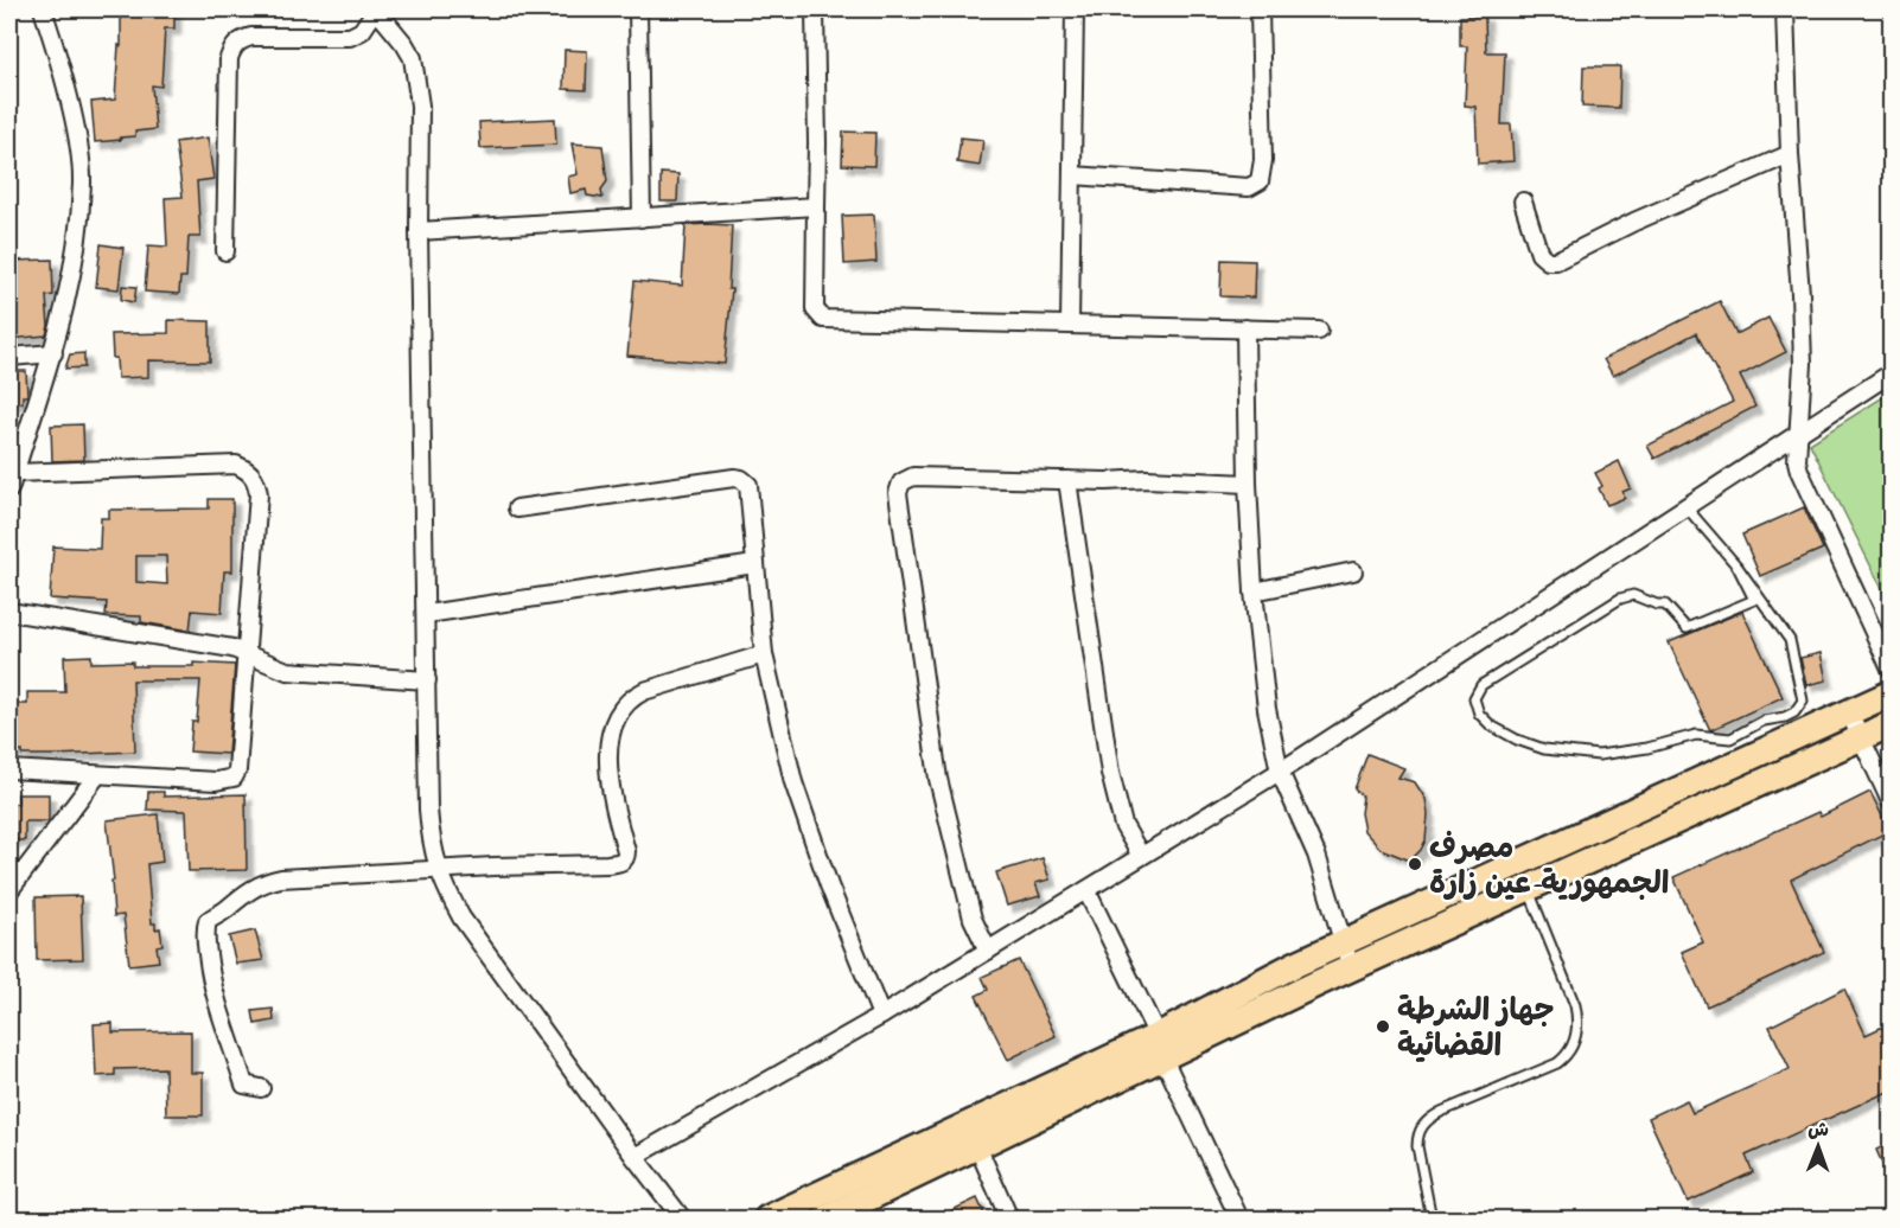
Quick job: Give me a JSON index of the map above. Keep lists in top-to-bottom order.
{
  "places": ["مصرف الجمهورية-عين زارة", "جهاز الشرطة القضائية"],
  "north": "top"
}
